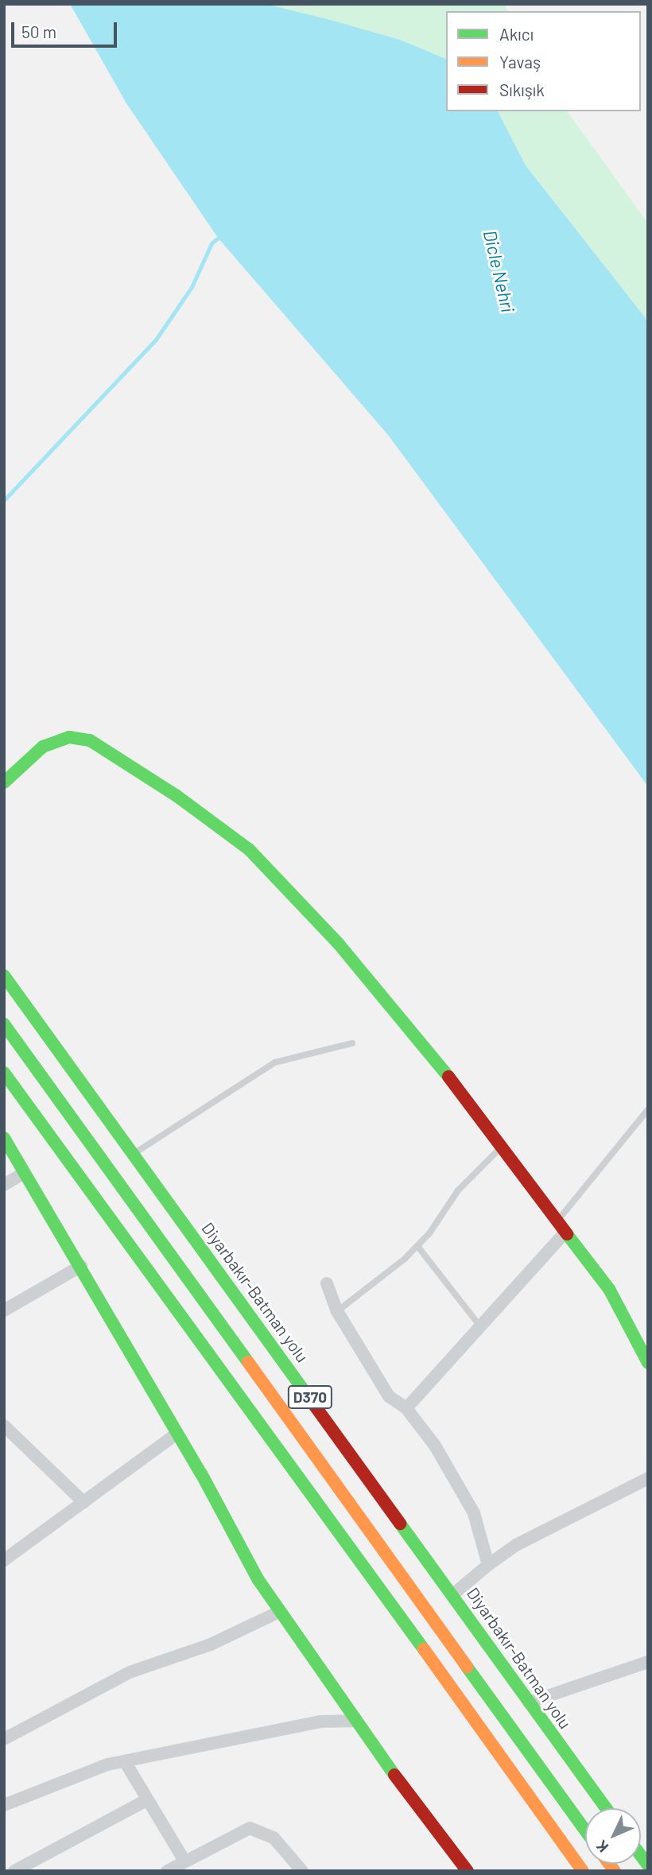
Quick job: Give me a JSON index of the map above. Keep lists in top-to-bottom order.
{
  "streets": {
    "main road": ["Diyarbakır-Batman yolu", "D370"]
  },
  "water": ["Dicle Nehri"],
  "legend": ["Akıcı", "Yavaş", "Sıkışık"],
  "scale_bar": "50 m",
  "north": "bottom left"
}
